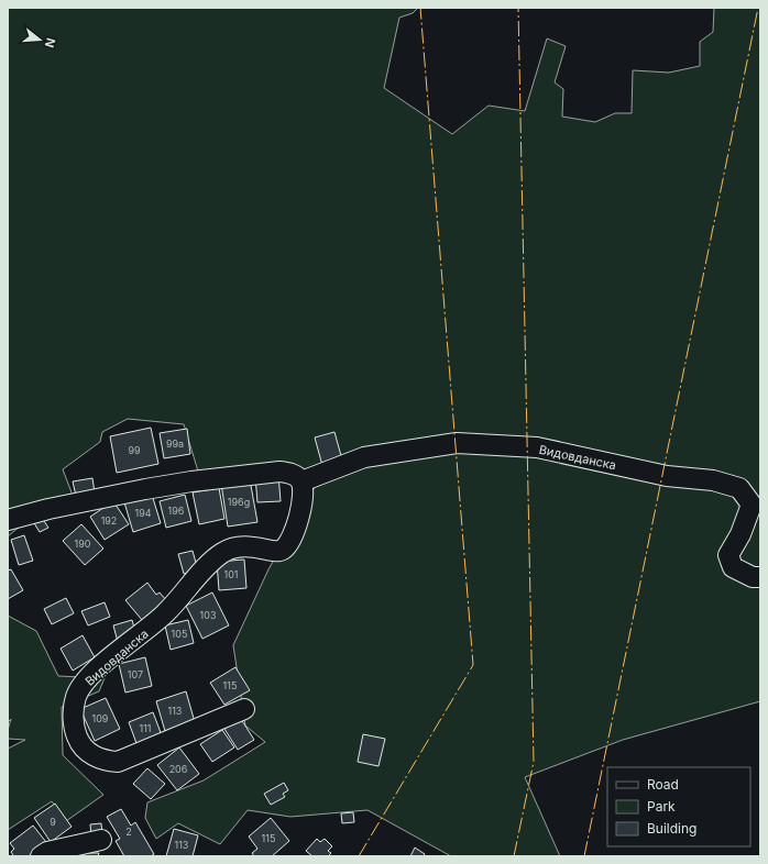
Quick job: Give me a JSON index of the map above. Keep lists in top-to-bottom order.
{
  "streets": {
    "street": ["Видовданска"]
  },
  "house_numbers": [
    "99a",
    "99",
    "196g",
    "196",
    "194",
    "192",
    "190",
    "101",
    "103",
    "105",
    "107",
    "115",
    "113",
    "109",
    "111",
    "206",
    "9",
    "2",
    "115",
    "113"
  ],
  "legend": ["Road", "Park", "Building"],
  "north": "right"
}
